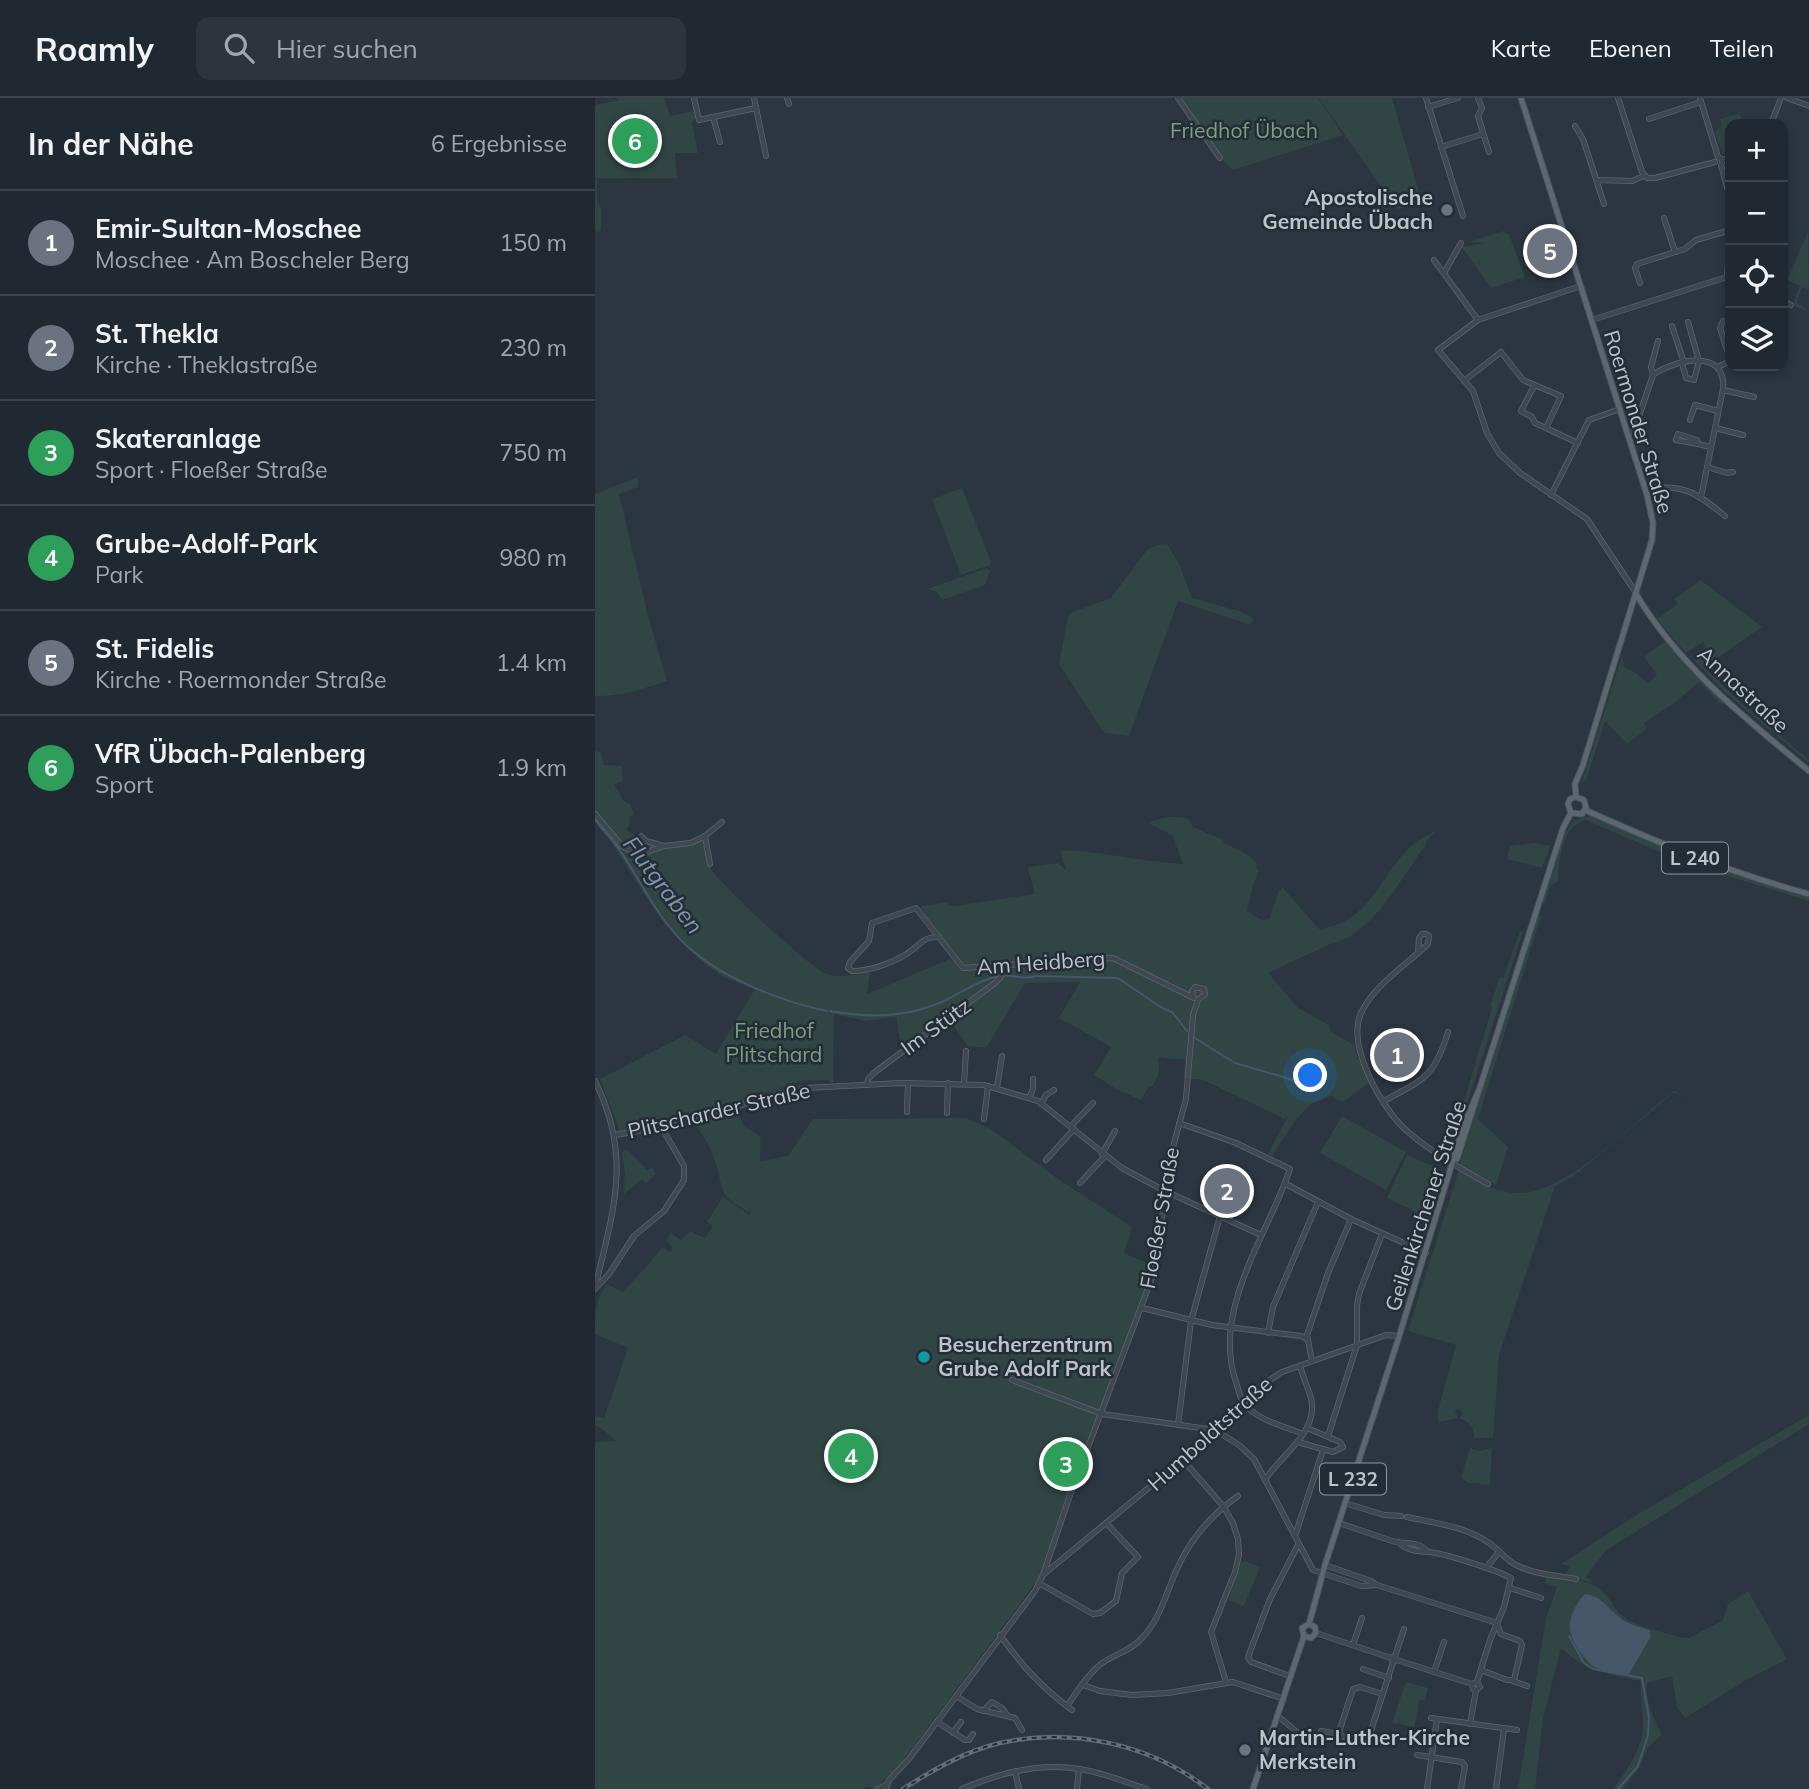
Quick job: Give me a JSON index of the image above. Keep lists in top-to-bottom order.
{
  "streets": {
    "main road": [
      "Roermonder Straße",
      "Annastraße",
      "L 240",
      "Geilenkirchener Straße",
      "L 232"
    ],
    "street": [
      "Am Heidberg",
      "Im Stütz",
      "Plitscharder Straße",
      "Floeßer Straße",
      "Humboldtstraße"
    ]
  },
  "crossings": [
    ["Roermonder Straße", "Annastraße"],
    ["Roermonder Straße", "L 240"],
    ["Roermonder Straße", "Geilenkirchener Straße"],
    ["L 240", "Geilenkirchener Straße"],
    ["Am Heidberg", "Im Stütz"],
    ["Am Heidberg", "Floeßer Straße"],
    ["Im Stütz", "Plitscharder Straße"],
    ["Plitscharder Straße", "Floeßer Straße"],
    ["Geilenkirchener Straße", "Humboldtstraße"],
    ["Geilenkirchener Straße", "L 232"],
    ["Floeßer Straße", "Humboldtstraße"]
  ],
  "water": ["Flutgraben"],
  "parks": ["Friedhof Übach", "Friedhof Plitschard"],
  "places": ["Apostolische Gemeinde Übach", "Besucherzentrum Grube Adolf Park", "Martin-Luther-Kirche Merkstein"],
  "page": {
    "header": "Roamly",
    "search": "Hier suchen",
    "nav": ["Karte", "Ebenen", "Teilen"],
    "heading": ["In der Nähe", "6 Ergebnisse"],
    "pins": [
      "6",
      "5",
      "1",
      "2",
      "4",
      "3"
    ],
    "map_buttons": ["+", "−"],
    "list": [
      {
        "mark": "1",
        "name": "Emir-Sultan-Moschee",
        "note": "Moschee · Am Boscheler Berg",
        "value": "150 m"
      },
      {
        "mark": "2",
        "name": "St. Thekla",
        "note": "Kirche · Theklastraße",
        "value": "230 m"
      },
      {
        "mark": "3",
        "name": "Skateranlage",
        "note": "Sport · Floeßer Straße",
        "value": "750 m"
      },
      {
        "mark": "4",
        "name": "Grube-Adolf-Park",
        "note": "Park",
        "value": "980 m"
      },
      {
        "mark": "5",
        "name": "St. Fidelis",
        "note": "Kirche · Roermonder Straße",
        "value": "1.4 km"
      },
      {
        "mark": "6",
        "name": "VfR Übach-Palenberg",
        "note": "Sport",
        "value": "1.9 km"
      }
    ]
  }
}
